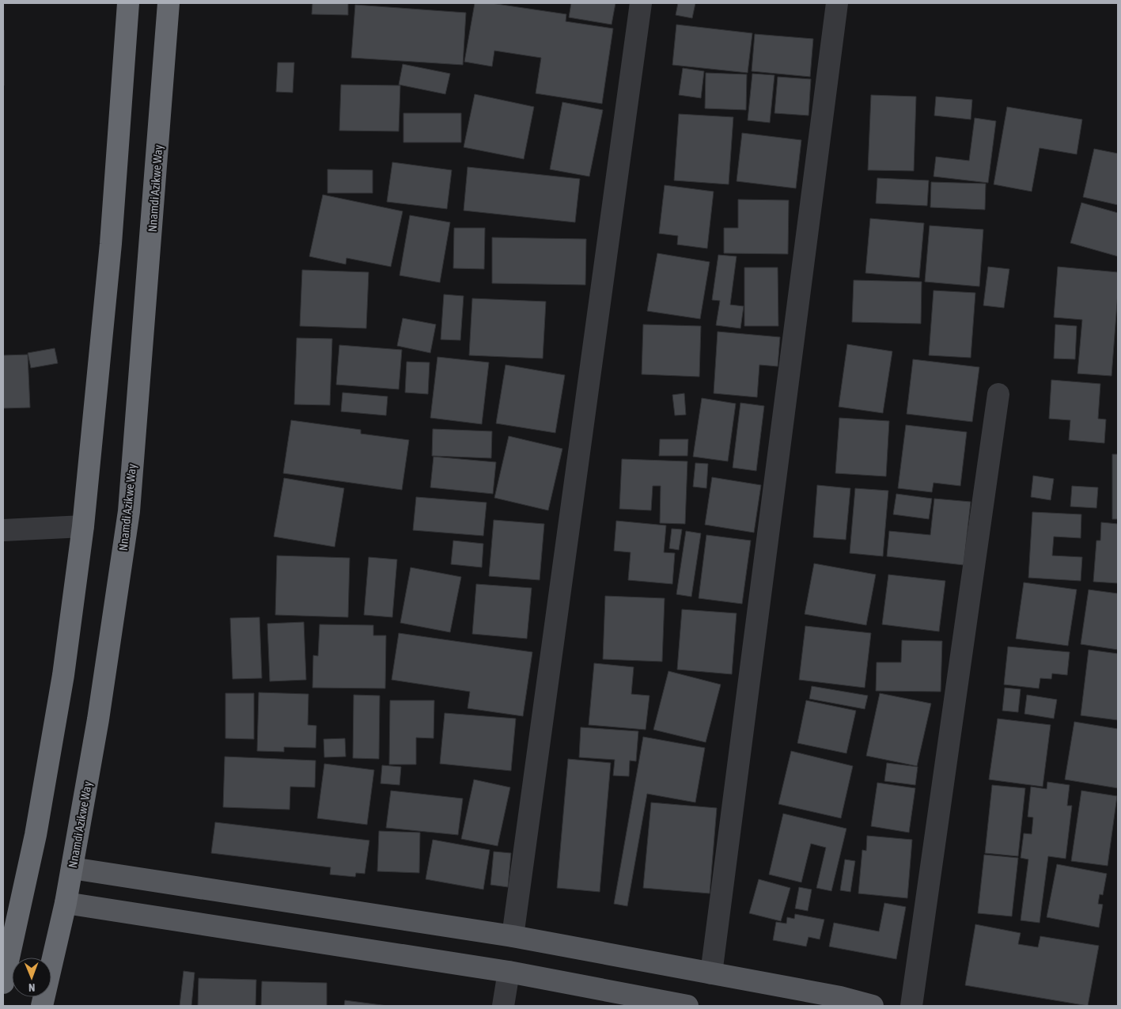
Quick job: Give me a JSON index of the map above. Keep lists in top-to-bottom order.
{
  "streets": {
    "highway": ["Nnamdi Azikwe Way"]
  },
  "north": "bottom"
}
